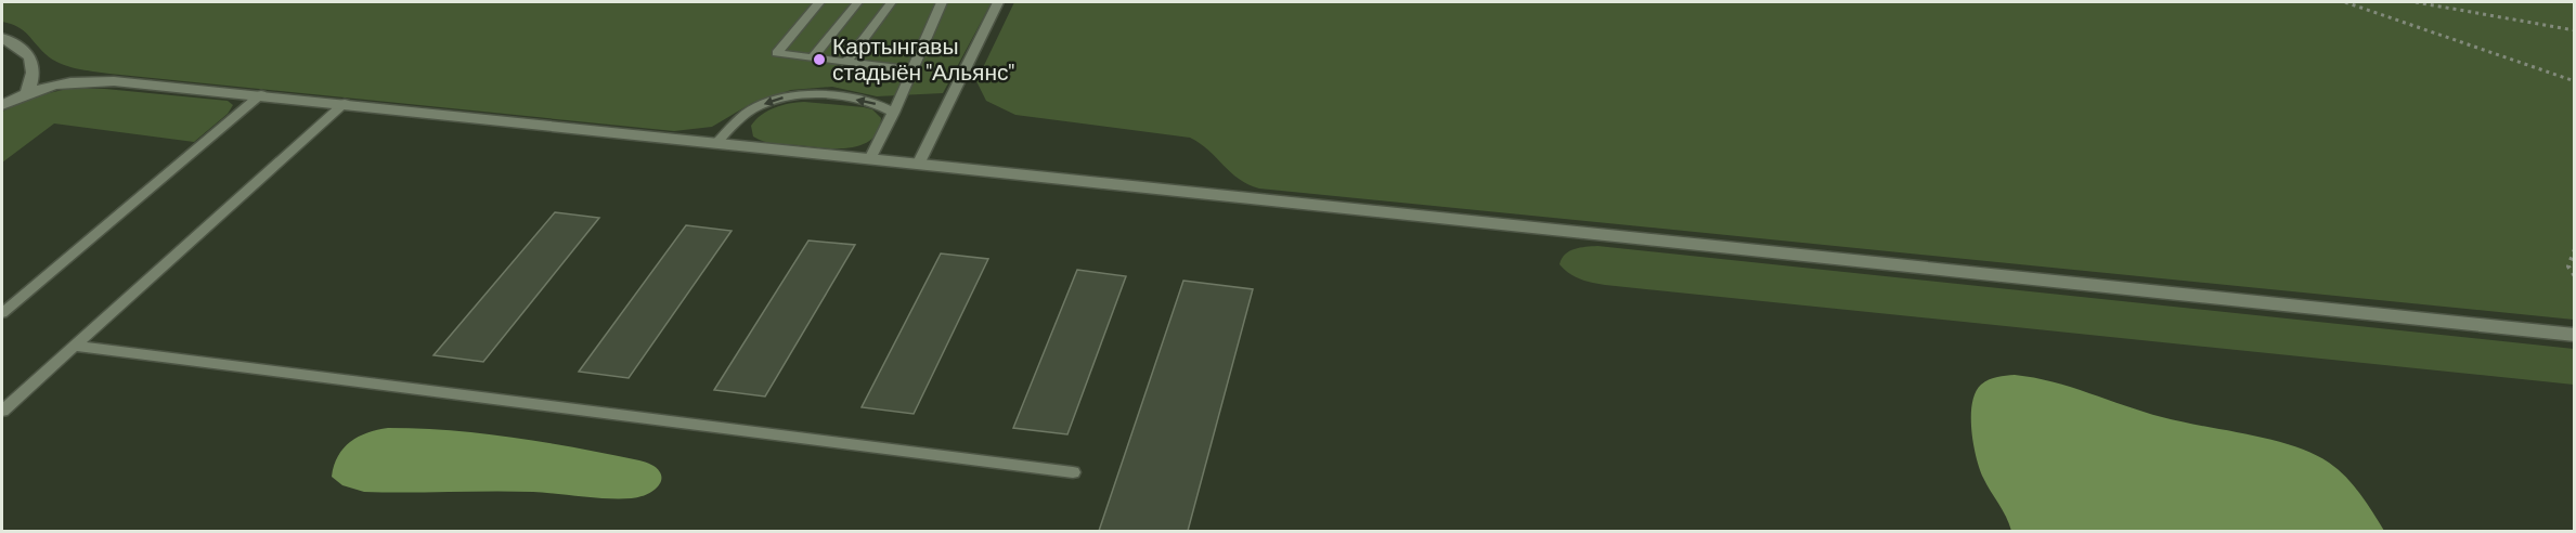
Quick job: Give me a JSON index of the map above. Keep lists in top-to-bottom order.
{
  "places": ["Картынгавы стадыён \"Альянс\""]
}
